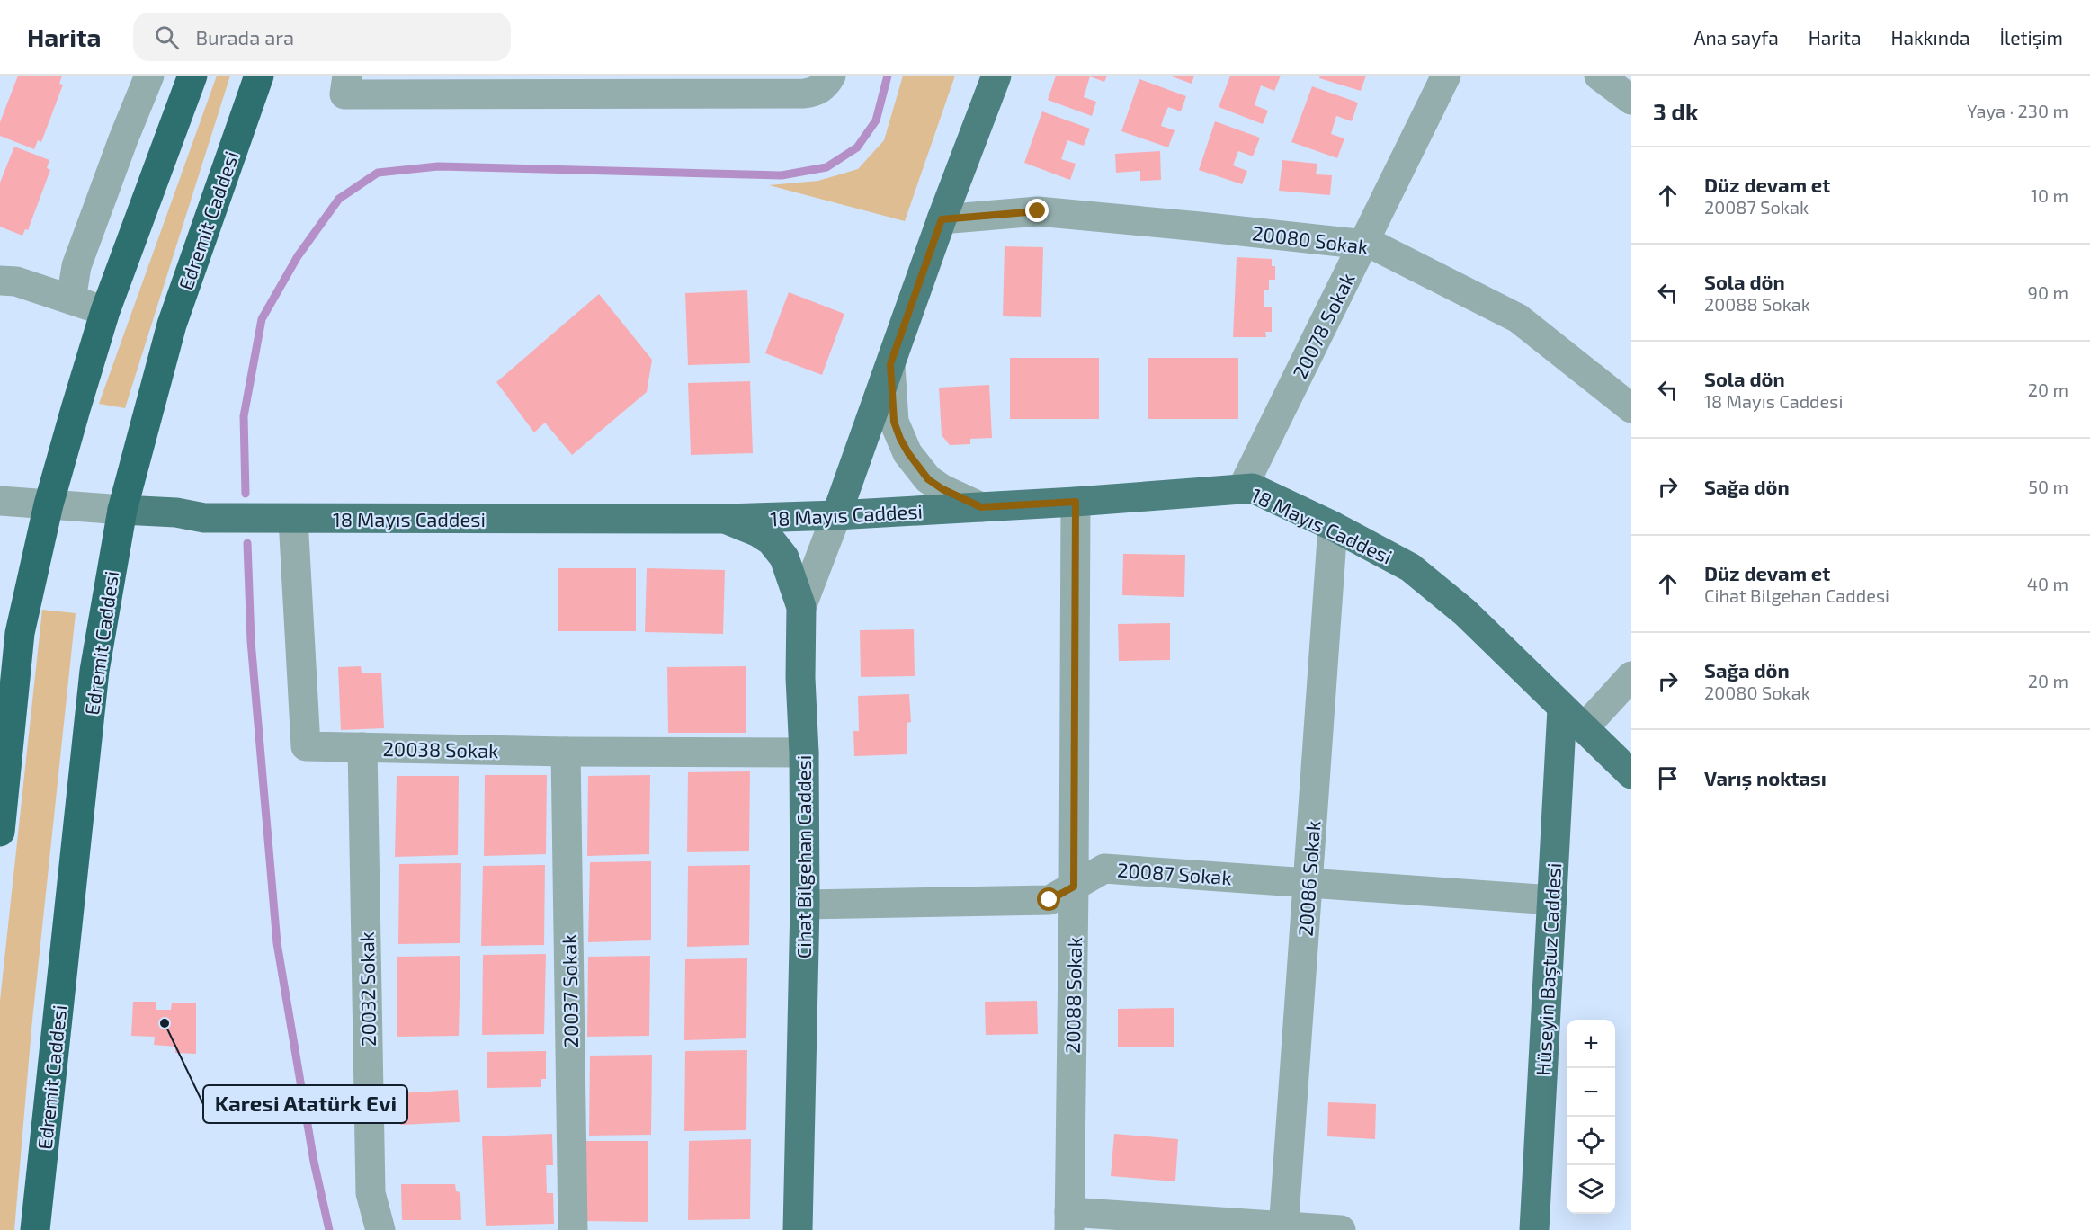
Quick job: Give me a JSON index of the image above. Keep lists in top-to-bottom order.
{
  "streets": {
    "highway": ["Edremit Caddesi"],
    "main road": ["18 Mayıs Caddesi", "Cihat Bilgehan Caddesi", "Hüseyin Baştuz Caddesi"],
    "street": [
      "20080 Sokak",
      "20078 Sokak",
      "20038 Sokak",
      "20087 Sokak",
      "20086 Sokak",
      "20032 Sokak",
      "20037 Sokak",
      "20088 Sokak"
    ]
  },
  "crossings": [
    ["Edremit Caddesi", "18 Mayıs Caddesi"],
    ["20080 Sokak", "20078 Sokak"],
    ["20078 Sokak", "18 Mayıs Caddesi"],
    ["18 Mayıs Caddesi", "20038 Sokak"],
    ["18 Mayıs Caddesi", "Cihat Bilgehan Caddesi"],
    ["18 Mayıs Caddesi", "20086 Sokak"],
    ["18 Mayıs Caddesi", "Hüseyin Baştuz Caddesi"],
    ["18 Mayıs Caddesi", "20088 Sokak"],
    ["20038 Sokak", "Cihat Bilgehan Caddesi"],
    ["20038 Sokak", "20032 Sokak"],
    ["20038 Sokak", "20037 Sokak"],
    ["Cihat Bilgehan Caddesi", "20087 Sokak"],
    ["20087 Sokak", "20086 Sokak"],
    ["20087 Sokak", "Hüseyin Baştuz Caddesi"],
    ["20087 Sokak", "20088 Sokak"]
  ],
  "places": ["Karesi Atatürk Evi"],
  "page": {
    "header": "Harita",
    "search": "Burada ara",
    "nav": [
      "Ana sayfa",
      "Harita",
      "Hakkında",
      "İletişim"
    ],
    "heading": ["3 dk", "Yaya · 230 m"],
    "list": [
      ["Düz devam et", "20087 Sokak", "10 m"],
      ["Sola dön", "20088 Sokak", "90 m"],
      ["Sola dön", "18 Mayıs Caddesi", "20 m"],
      ["Sağa dön", "50 m"],
      ["Düz devam et", "Cihat Bilgehan Caddesi", "40 m"],
      ["Sağa dön", "20080 Sokak", "20 m"],
      "Varış noktası"
    ],
    "map_buttons": ["+", "−"]
  }
}
